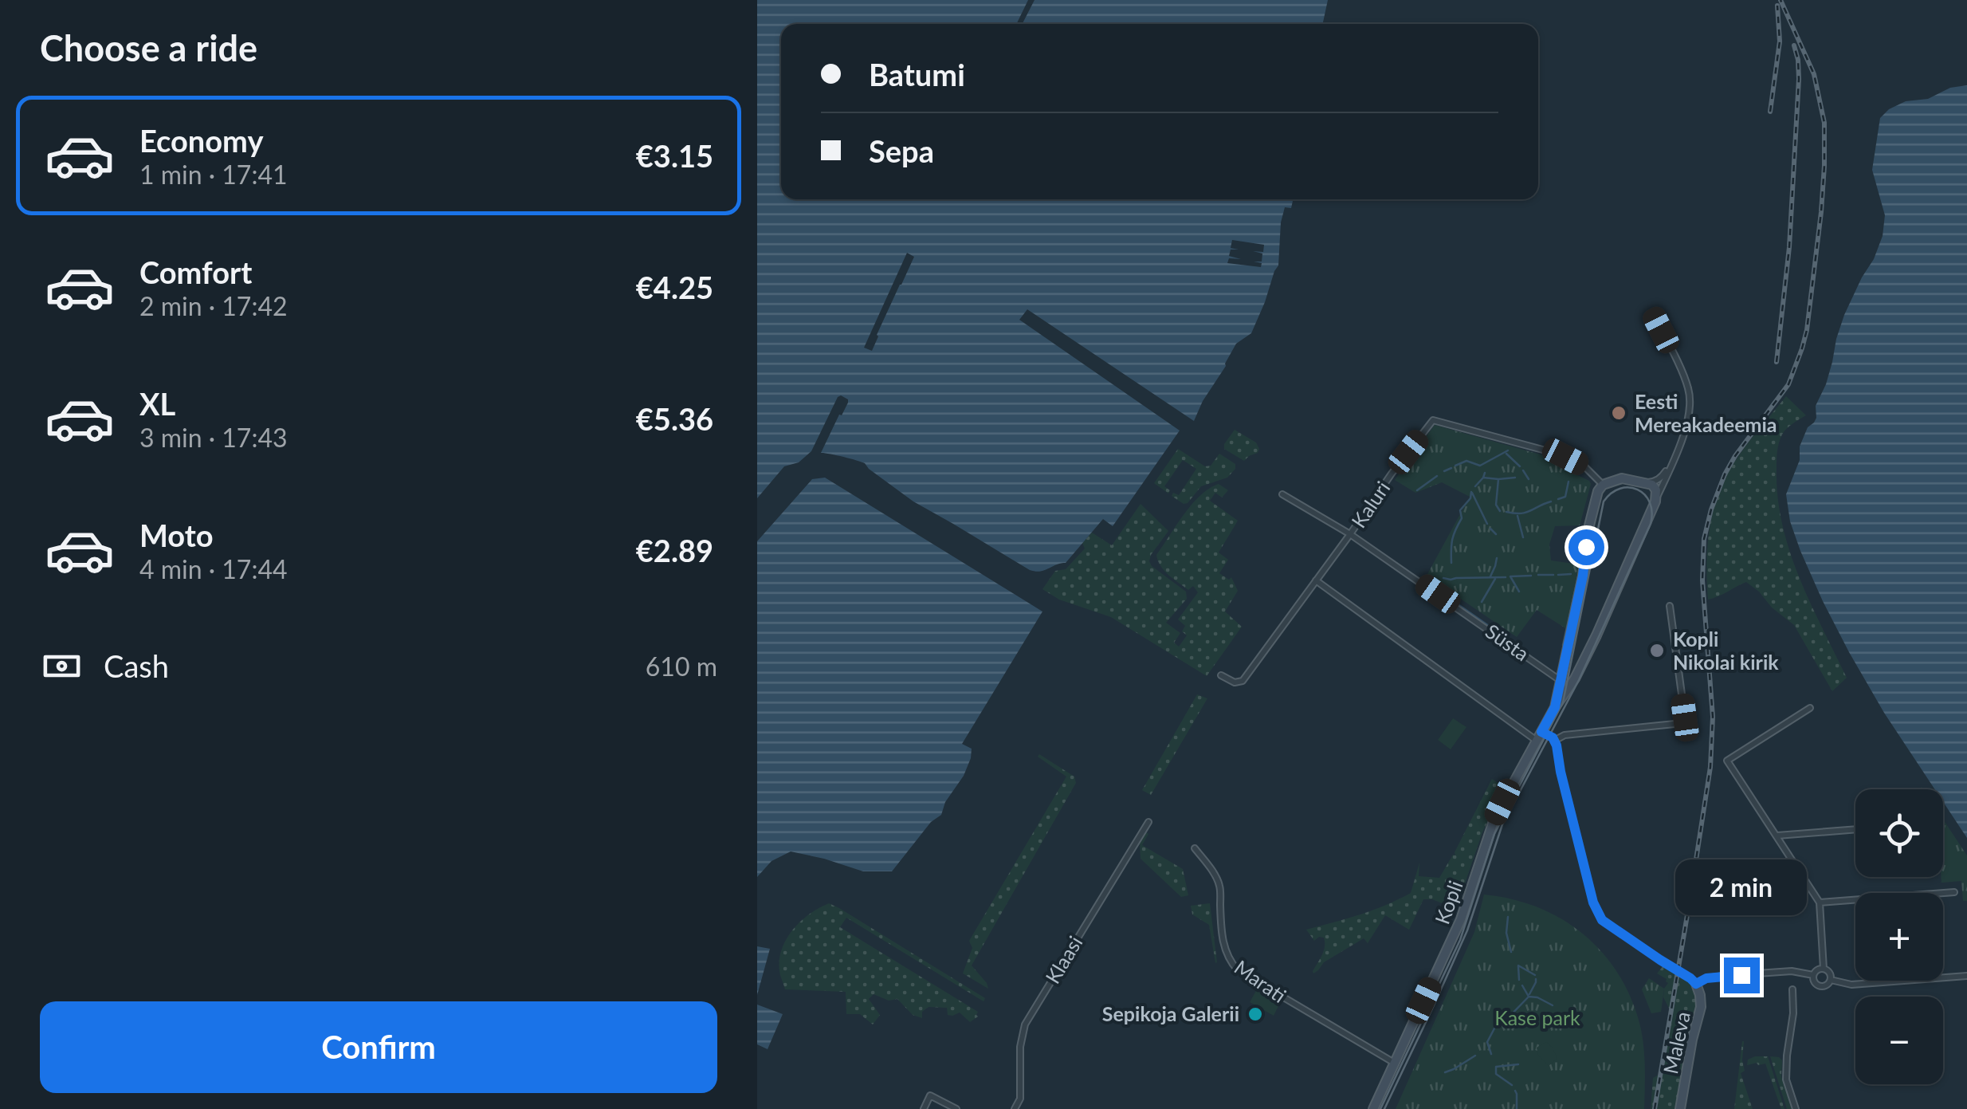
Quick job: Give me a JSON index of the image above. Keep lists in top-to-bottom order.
{
  "streets": {
    "street": [
      "Kaluri",
      "Süsta",
      "Kopli",
      "Klaasi",
      "Marati",
      "Maleva"
    ]
  },
  "crossings": [
    ["Kaluri", "Süsta"],
    ["Kaluri", "Kopli"],
    ["Süsta", "Kopli"],
    ["Kopli", "Marati"]
  ],
  "parks": ["Kase park"],
  "places": ["Eesti Mereakadeemia", "Kopli Nikolai kirik", "Sepikoja Galerii"],
  "page": {
    "heading": "Choose a ride",
    "banner": ["Batumi", "Sepa"],
    "list": [
      {
        "name": "Economy",
        "note": "1 min · 17:41",
        "value": "€3.15"
      },
      {
        "name": "Comfort",
        "note": "2 min · 17:42",
        "value": "€4.25"
      },
      {
        "name": "XL",
        "note": "3 min · 17:43",
        "value": "€5.36"
      },
      {
        "name": "Moto",
        "note": "4 min · 17:44",
        "value": "€2.89"
      }
    ],
    "pay": ["Cash", "610 m"],
    "map_buttons": ["+", "−"],
    "bubble": "2 min",
    "buttons": "Confirm"
  }
}
